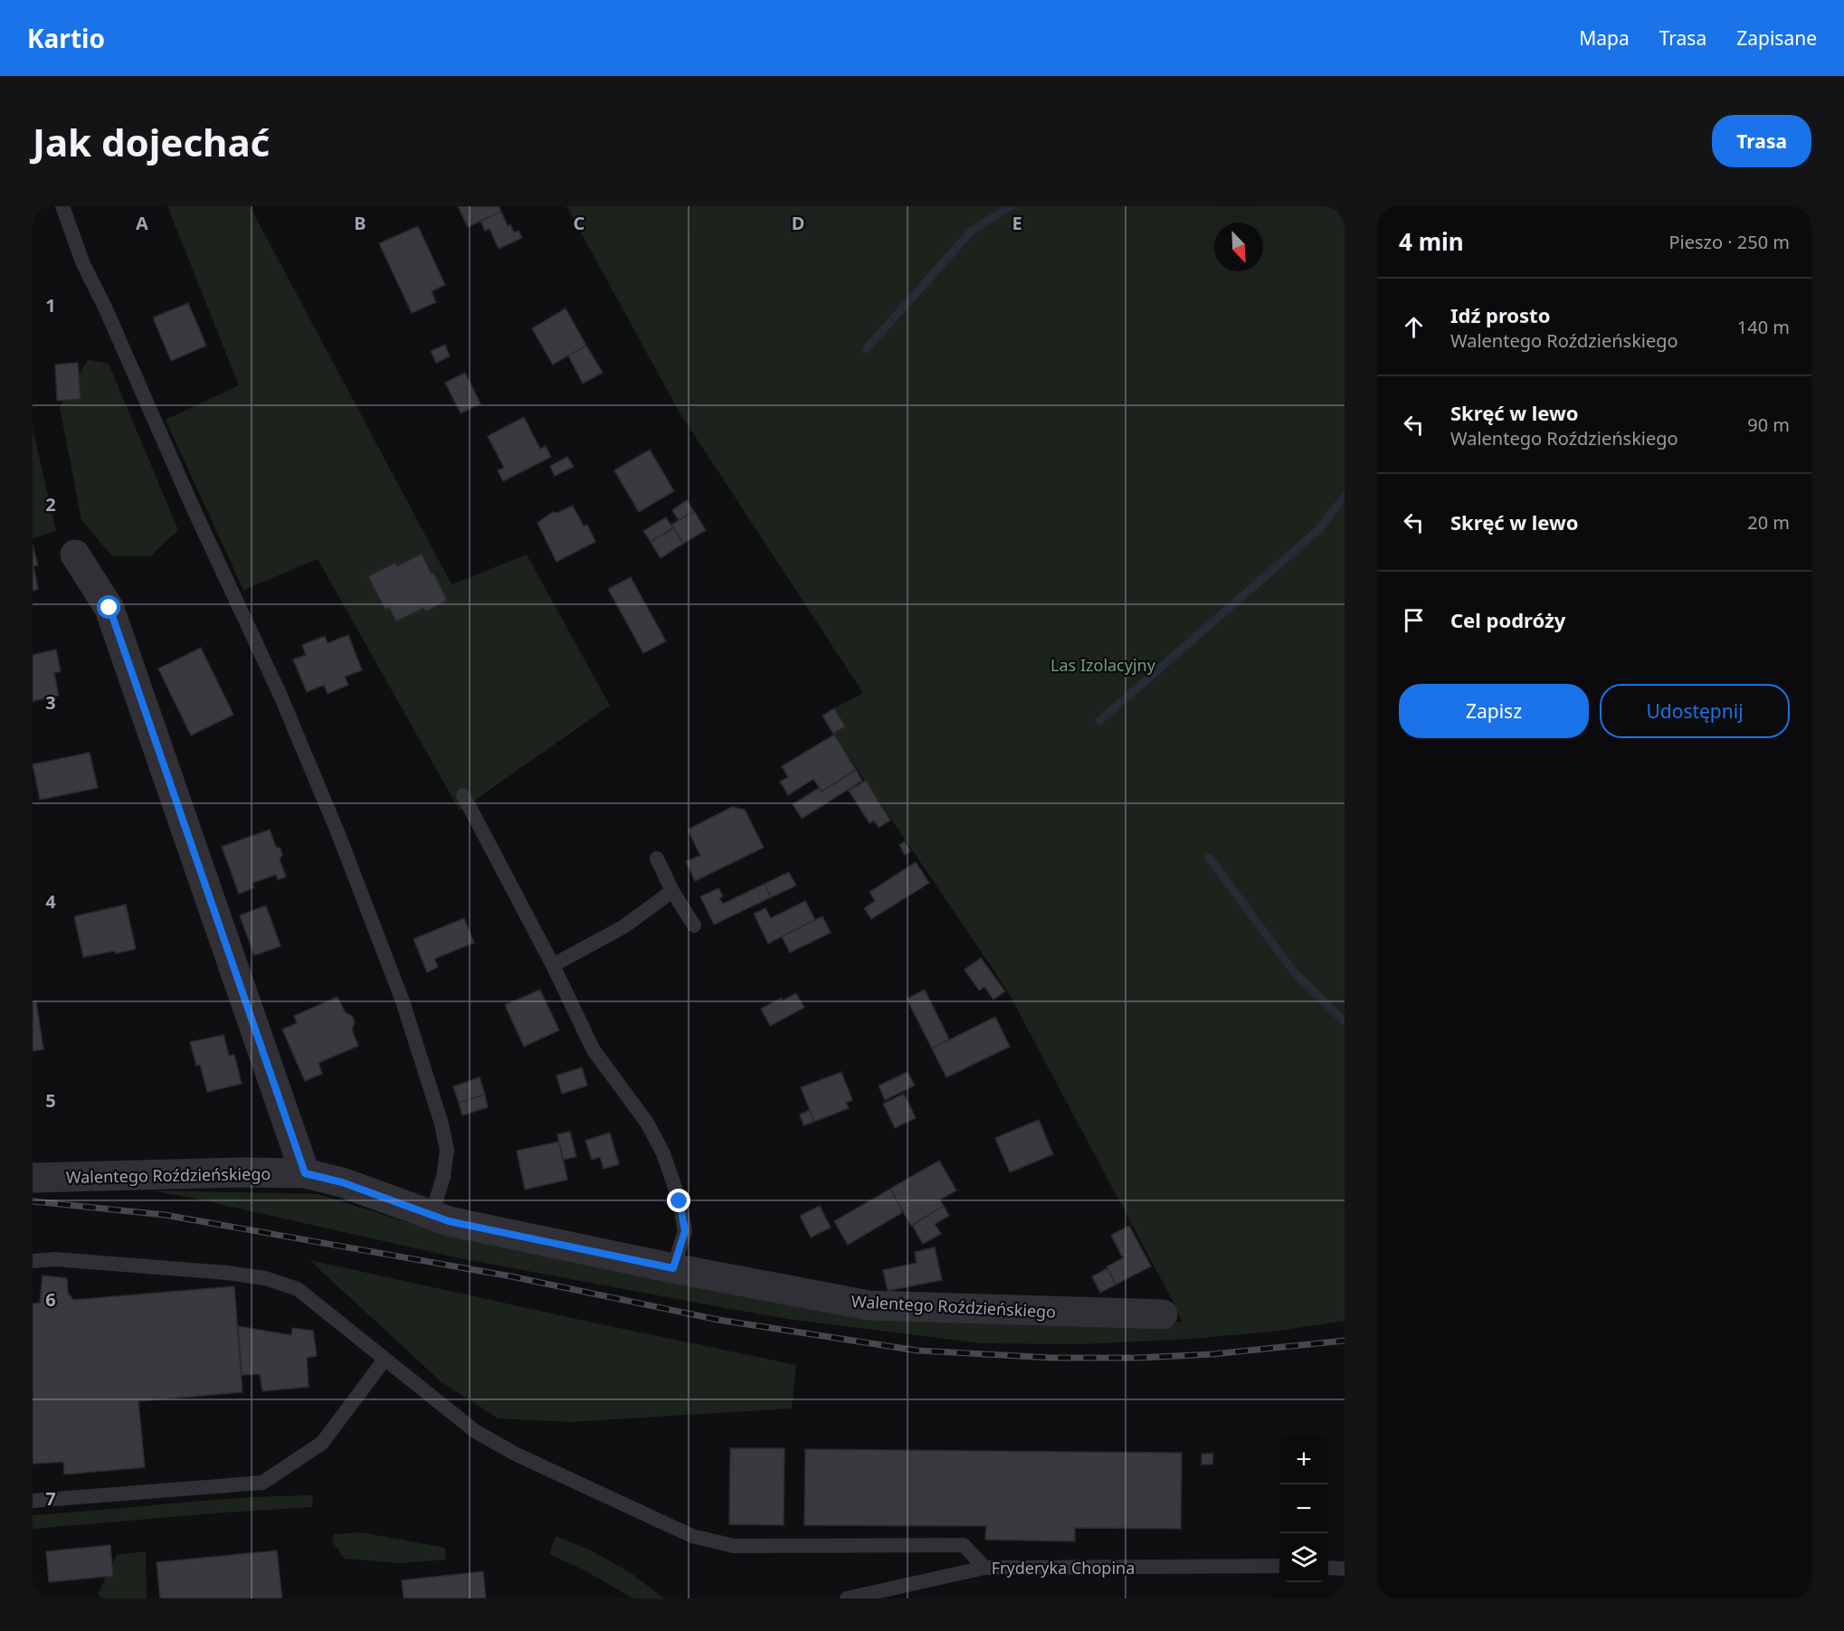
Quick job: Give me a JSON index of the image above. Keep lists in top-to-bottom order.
{
  "streets": {
    "street": ["Walentego Roździeńskiego"],
    "lane": ["Fryderyka Chopina"]
  },
  "parks": ["Las Izolacyjny"],
  "north": "bottom right",
  "page": {
    "header": "Kartio",
    "nav": ["Mapa", "Trasa", "Zapisane"],
    "buttons": [
      "Trasa",
      ["Zapisz", "Udostępnij"]
    ],
    "title": "Jak dojechać",
    "heading": ["4 min", "Pieszo · 250 m"],
    "list": [
      ["Idź prosto", "Walentego Roździeńskiego", "140 m"],
      ["Skręć w lewo", "Walentego Roździeńskiego", "90 m"],
      ["Skręć w lewo", "20 m"],
      "Cel podróży"
    ],
    "map_buttons": ["+", "−"]
  },
  "grid": {
    "columns": [
      "A",
      "B",
      "C",
      "D",
      "E"
    ],
    "rows": [
      "1",
      "2",
      "3",
      "4",
      "5",
      "6",
      "7"
    ]
  }
}
